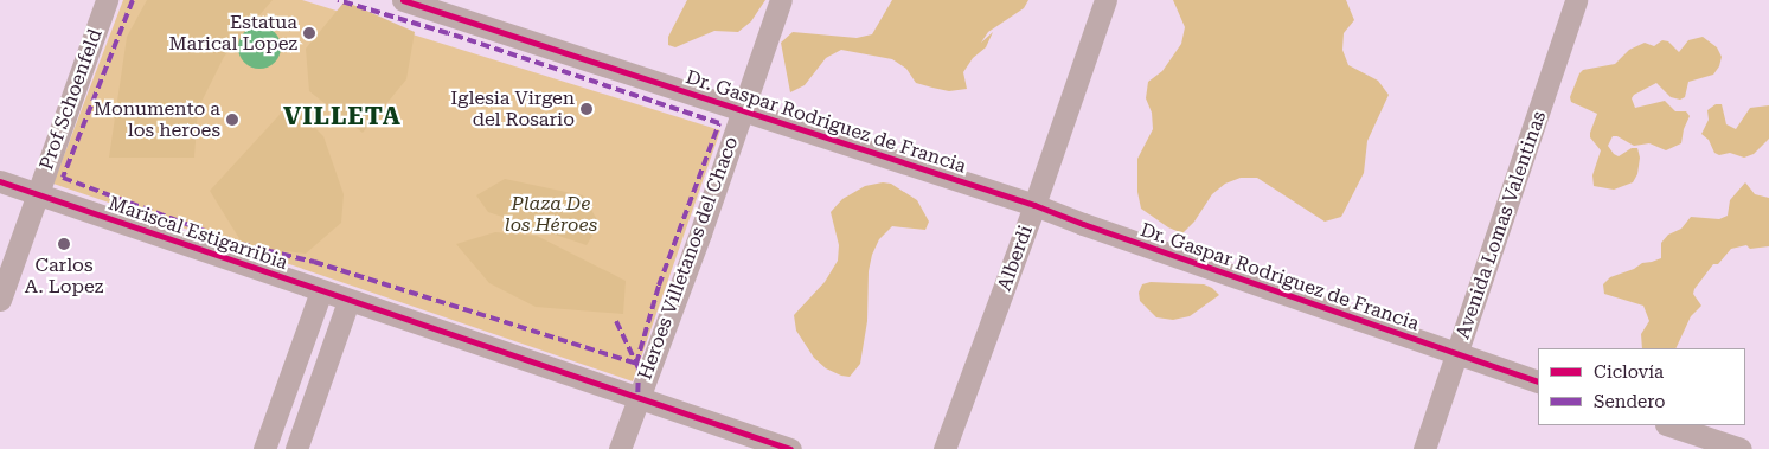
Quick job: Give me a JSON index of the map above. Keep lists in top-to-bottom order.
{
  "streets": {
    "street": [
      "Prof Schoenfeld",
      "Dr. Gaspar Rodriguez de Francia",
      "Avenida Lomas Valentinas",
      "Mariscal Estigarribia",
      "Heroes Villetanos del Chaco",
      "Alberdi"
    ]
  },
  "crossings": [
    ["Prof Schoenfeld", "Mariscal Estigarribia"],
    ["Dr. Gaspar Rodriguez de Francia", "Avenida Lomas Valentinas"],
    ["Dr. Gaspar Rodriguez de Francia", "Heroes Villetanos del Chaco"],
    ["Dr. Gaspar Rodriguez de Francia", "Alberdi"],
    ["Mariscal Estigarribia", "Heroes Villetanos del Chaco"]
  ],
  "districts": ["VILLETA"],
  "parks": ["Plaza De los Héroes"],
  "places": [
    "Estatua Marical Lopez",
    "Iglesia Virgen del Rosario",
    "Monumento a los heroes",
    "Carlos A. Lopez"
  ],
  "legend": ["Ciclovía", "Sendero"]
}
